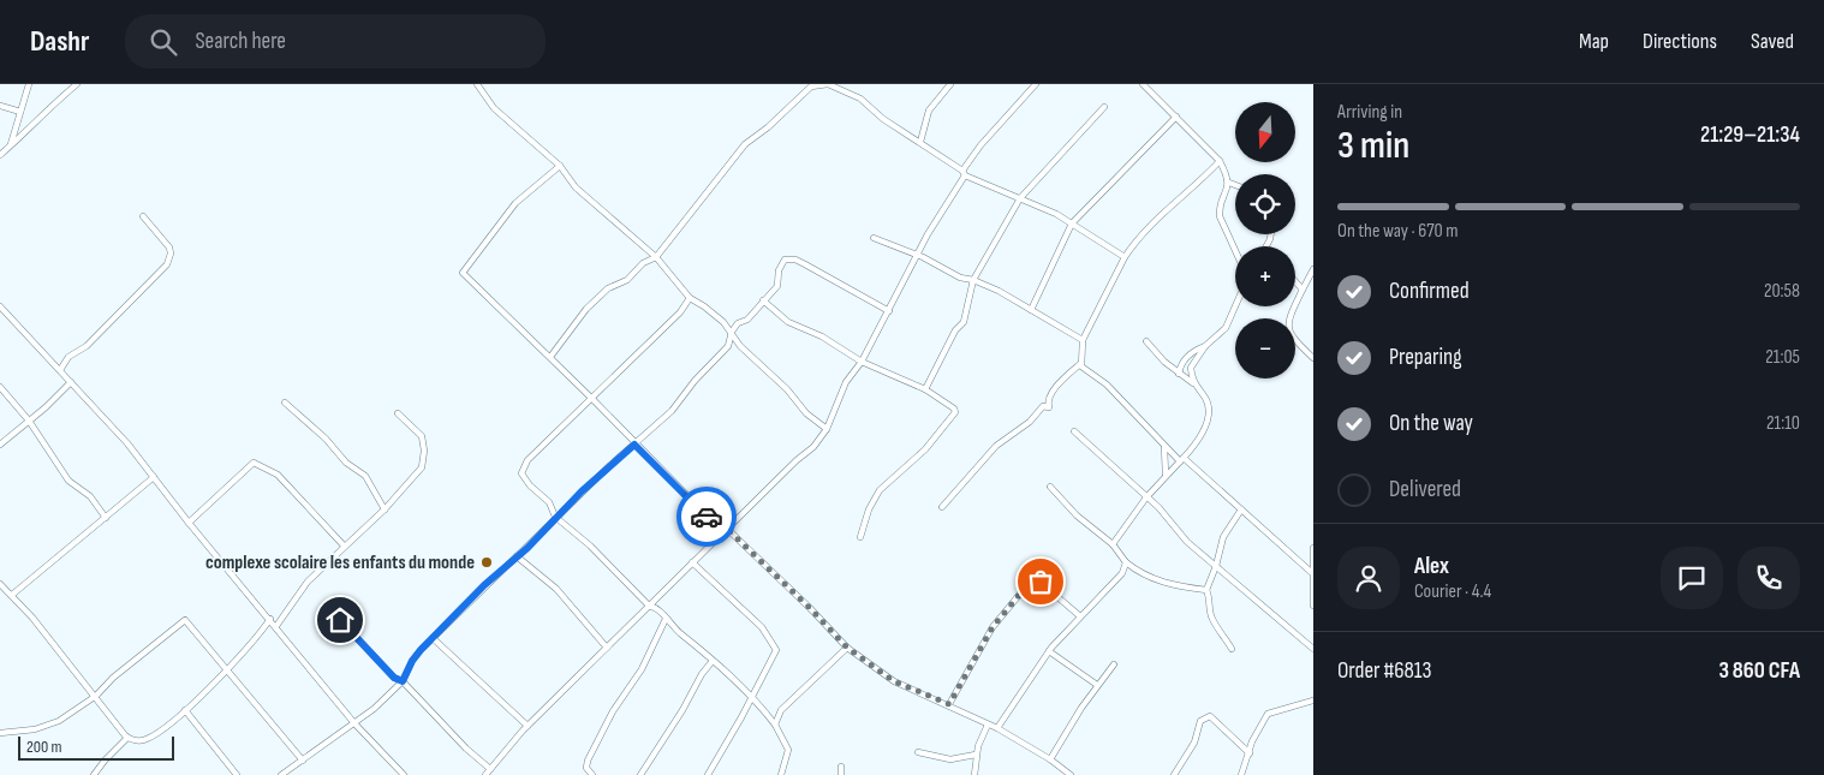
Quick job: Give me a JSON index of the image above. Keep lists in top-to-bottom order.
{
  "places": ["complexe scolaire les enfants du monde"],
  "scale_bar": "200 m",
  "north": "bottom",
  "page": {
    "header": "Dashr",
    "search": "Search here",
    "nav": ["Map", "Directions", "Saved"],
    "heading": ["3 min", "Arriving in", "21:29–21:34"],
    "panel": [
      "Alex",
      "Courier · 4.4",
      "Order #6813",
      "3 860 CFA"
    ],
    "map_buttons": ["+", "−"],
    "bar": "On the way · 670 m",
    "list": [
      ["Confirmed", "20:58"],
      ["Preparing", "21:05"],
      ["On the way", "21:10"],
      "Delivered"
    ],
    "scale": "200 m"
  }
}
